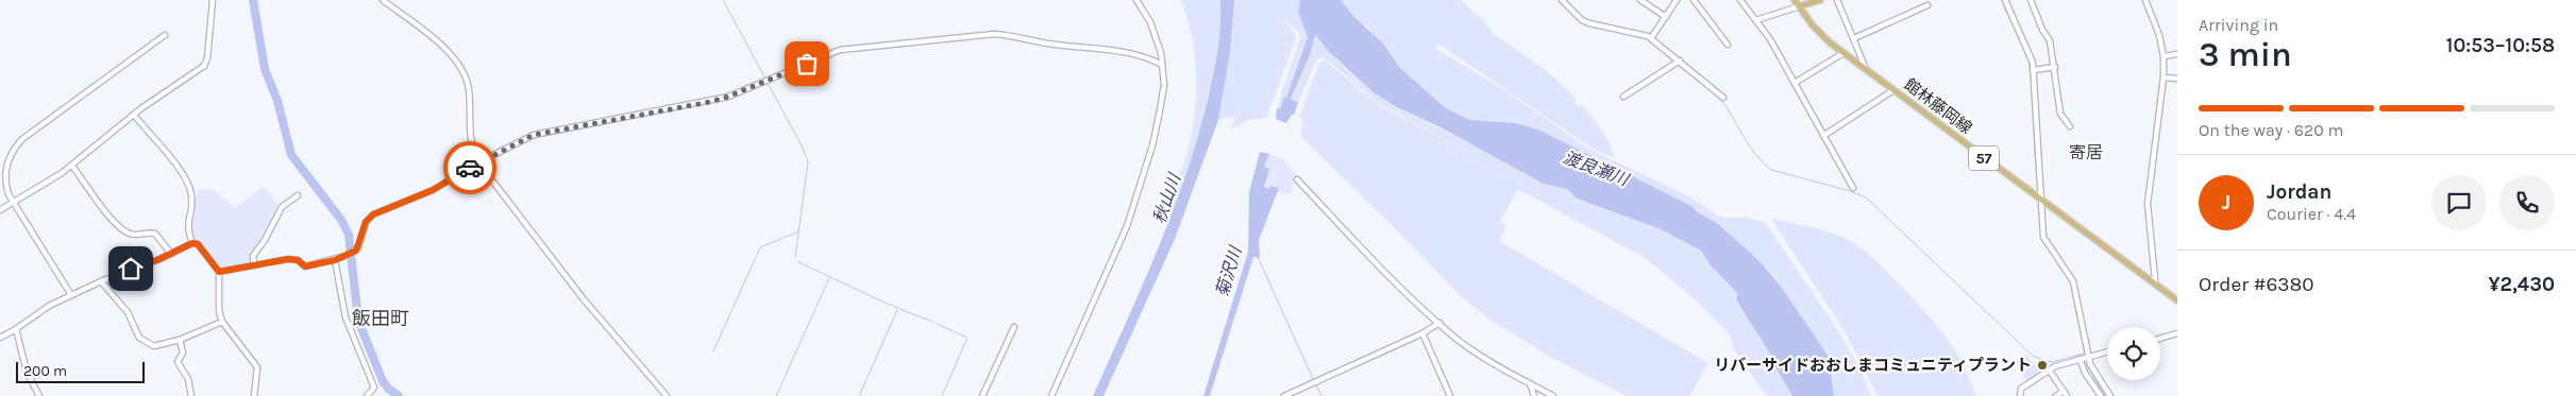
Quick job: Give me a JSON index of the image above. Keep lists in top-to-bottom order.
{
  "streets": {
    "main road": ["館林藤岡線", "57"]
  },
  "districts": ["寄居", "飯田町"],
  "water": ["渡良瀬川", "秋山川", "菊沢川"],
  "places": ["リバーサイドおおしまコミュニティプラント"],
  "scale_bar": "200 m",
  "page": {
    "heading": ["3 min", "Arriving in", "10:53–10:58"],
    "panel": [
      "Jordan",
      "Courier · 4.4",
      "Order #6380",
      "¥2,430"
    ],
    "bar": "On the way · 620 m",
    "round": "J",
    "scale": "200 m"
  }
}
